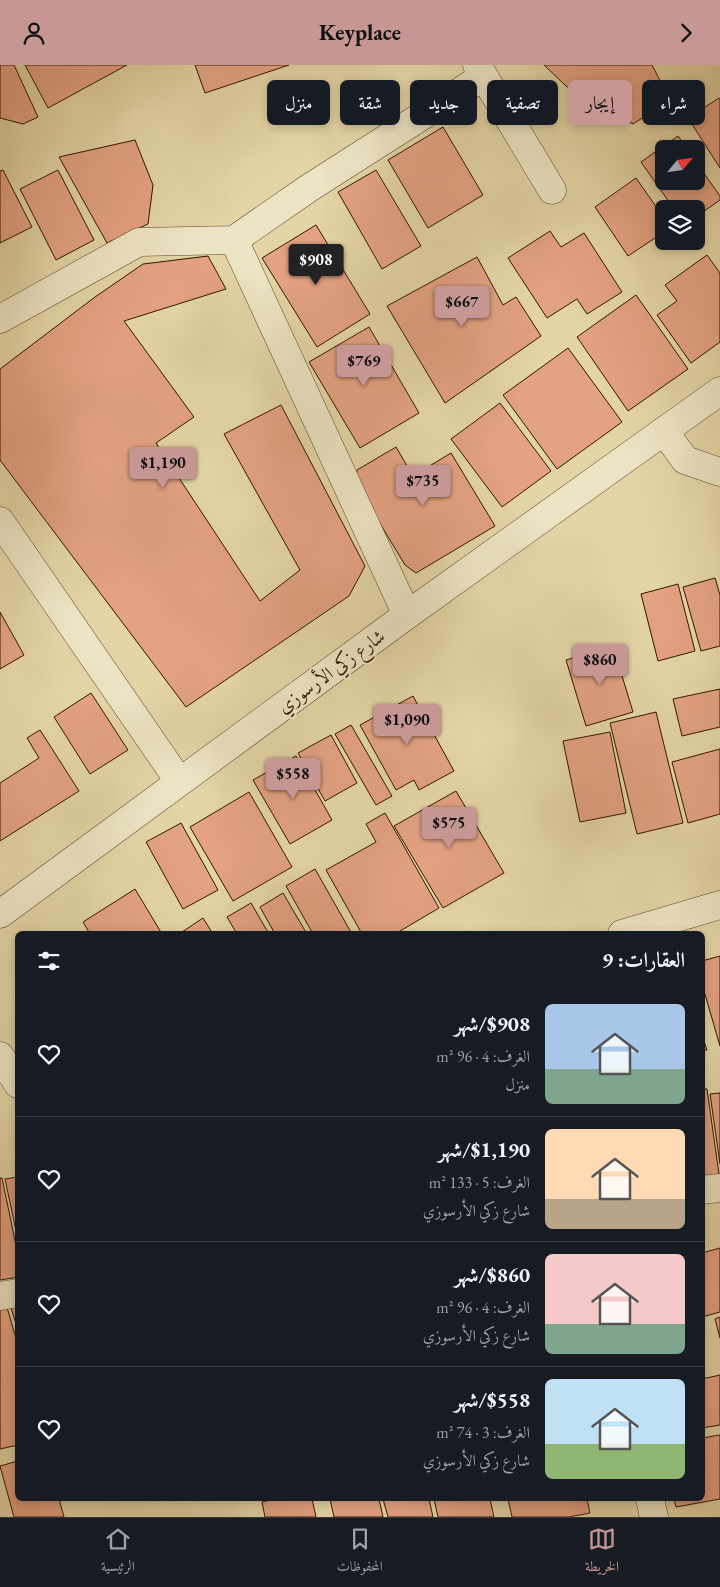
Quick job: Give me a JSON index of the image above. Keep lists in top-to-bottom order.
{
  "streets": {
    "street": ["شارع زكي الأرسوزي"]
  },
  "north": "top right",
  "page": {
    "header": "Keyplace",
    "chip": [
      "شراء",
      "إيجار",
      "تصفية",
      "جديد",
      "شقة",
      "منزل"
    ],
    "price": [
      "$908",
      "$667",
      "$769",
      "$1,190",
      "$735",
      "$860",
      "$1,090",
      "$558",
      "$575"
    ],
    "heading": "العقارات: 9",
    "list": [
      {
        "name": "$908/شهر",
        "note": "الغرف: 4 · 96 m² · منزل"
      },
      {
        "name": "$1,190/شهر",
        "note": "الغرف: 5 · 133 m² · شارع زكي الأرسوزي"
      },
      {
        "name": "$860/شهر",
        "note": "الغرف: 4 · 96 m² · شارع زكي الأرسوزي"
      },
      {
        "name": "$558/شهر",
        "note": "الغرف: 3 · 74 m² · شارع زكي الأرسوزي"
      }
    ],
    "tabs": ["الخريطة", "المحفوظات", "الرئيسية"]
  }
}
